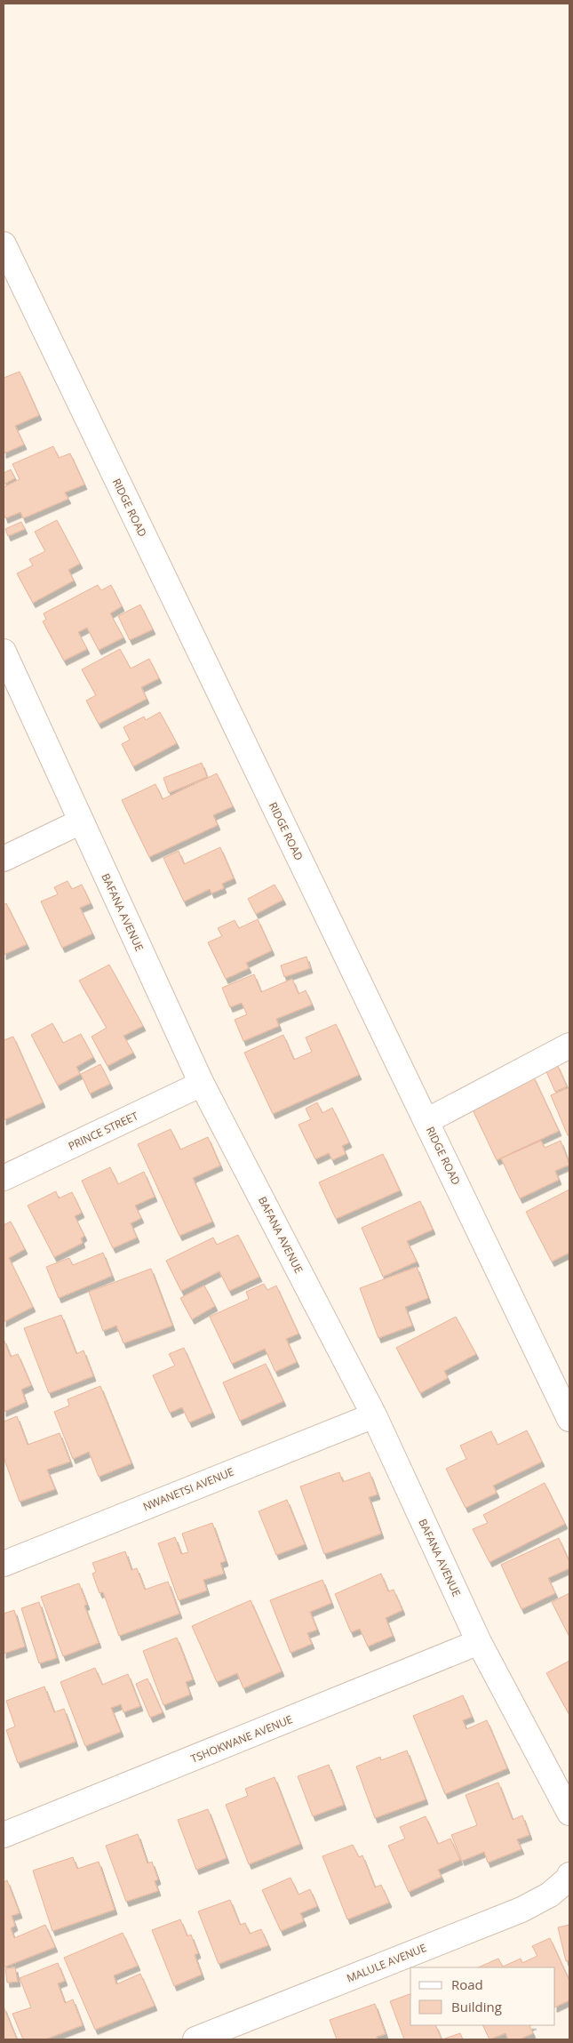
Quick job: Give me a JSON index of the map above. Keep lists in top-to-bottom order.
{
  "streets": {
    "street": [
      "RIDGE ROAD",
      "BAFANA AVENUE",
      "PRINCE STREET",
      "NWANETSI AVENUE",
      "TSHOKWANE AVENUE",
      "MALULE AVENUE"
    ]
  },
  "crossings": [
    ["BAFANA AVENUE", "PRINCE STREET"],
    ["BAFANA AVENUE", "NWANETSI AVENUE"],
    ["BAFANA AVENUE", "TSHOKWANE AVENUE"]
  ],
  "legend": ["Road", "Building"]
}
